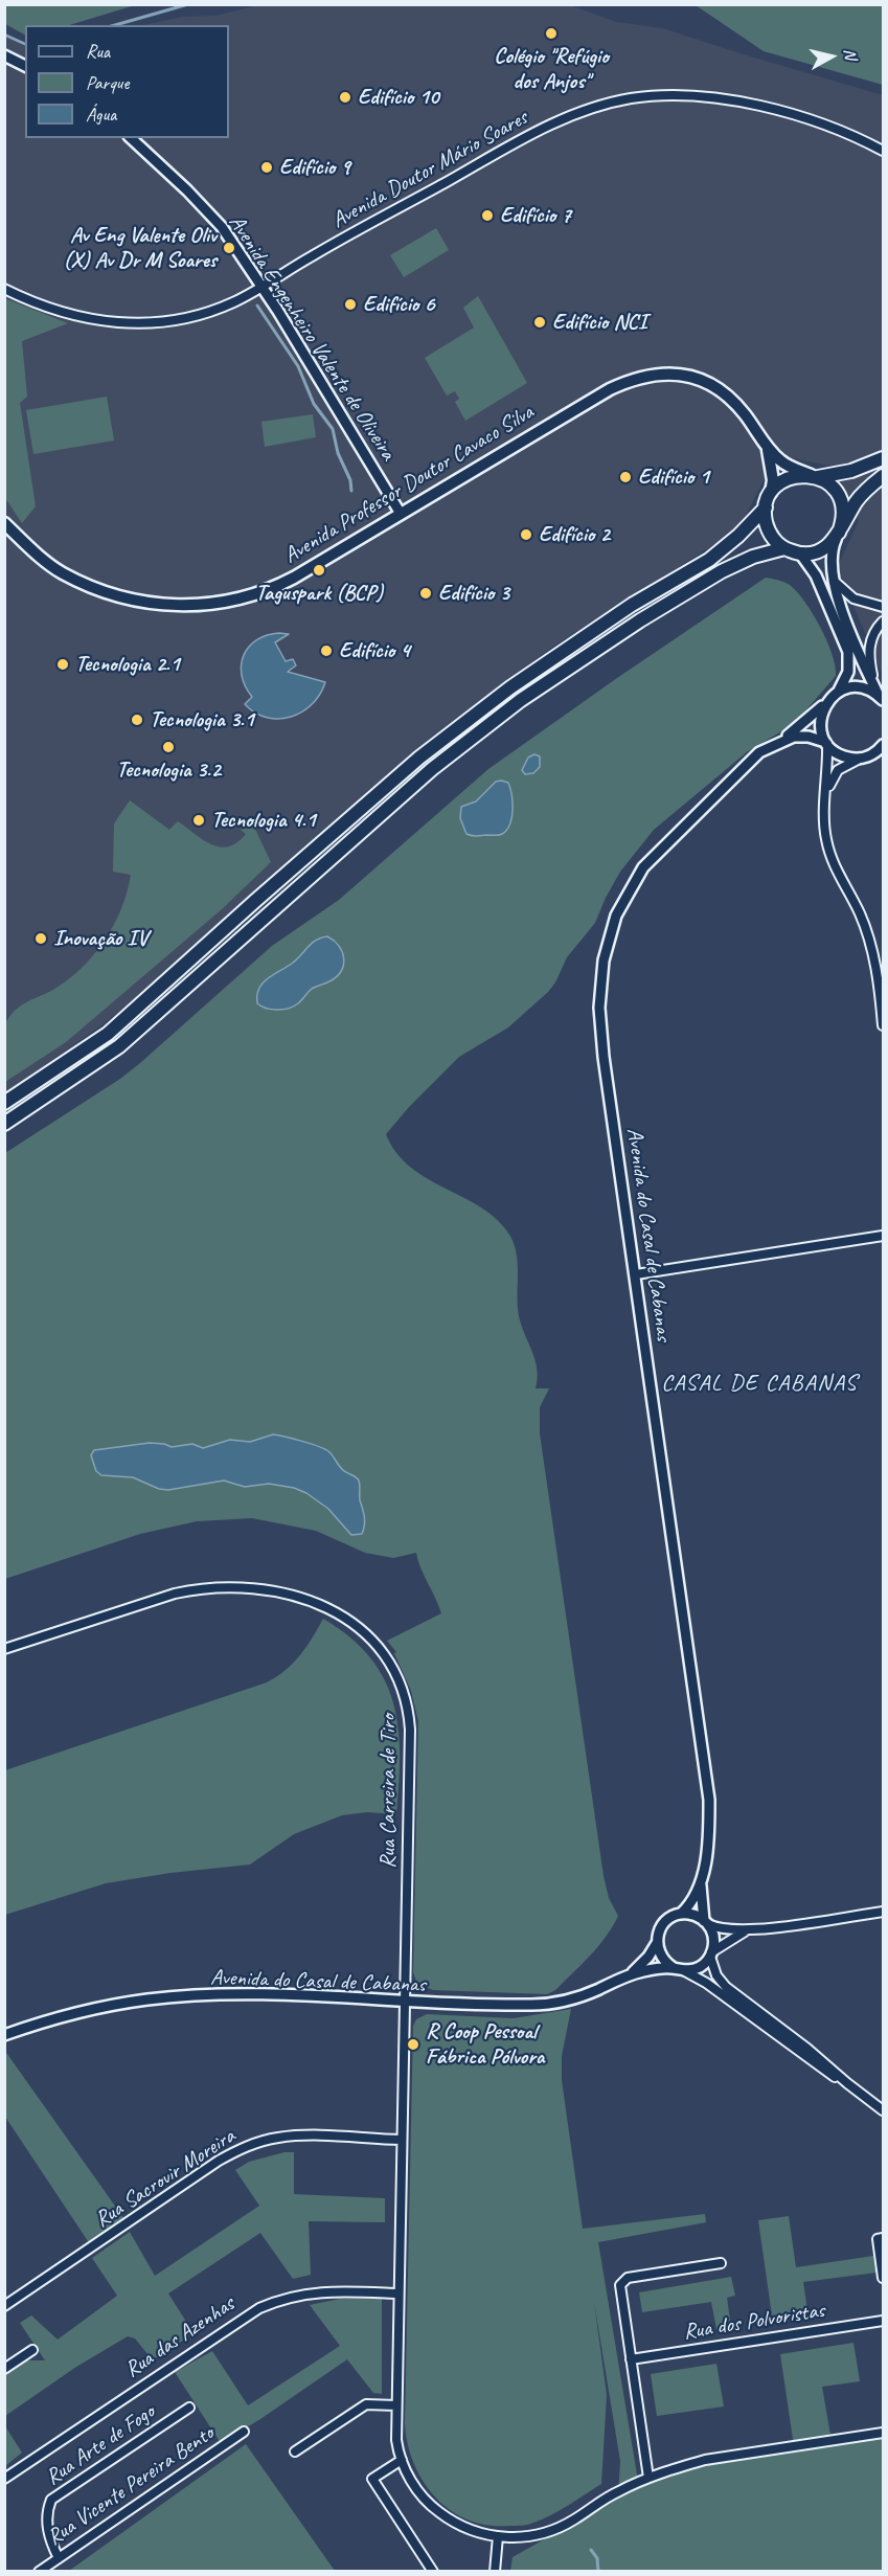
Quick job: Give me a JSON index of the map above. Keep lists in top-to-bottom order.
{
  "streets": {
    "main road": ["Avenida Professor Doutor Cavaco Silva"],
    "street": [
      "Avenida Doutor Mário Soares",
      "Avenida Engenheiro Valente de Oliveira",
      "Avenida do Casal de Cabanas",
      "Rua Carreira de Tiro",
      "Rua Sacrovir Moreira",
      "Rua dos Polvoristas",
      "Rua das Azenhas",
      "Rua Arte de Fogo",
      "Rua Vicente Pereira Bento"
    ]
  },
  "crossings": [
    ["Avenida Doutor Mário Soares", "Avenida Engenheiro Valente de Oliveira"],
    ["Avenida Engenheiro Valente de Oliveira", "Avenida Professor Doutor Cavaco Silva"],
    ["Avenida do Casal de Cabanas", "Rua Carreira de Tiro"],
    ["Rua Carreira de Tiro", "Rua Sacrovir Moreira"],
    ["Rua Carreira de Tiro", "Rua das Azenhas"],
    ["Rua Arte de Fogo", "Rua Vicente Pereira Bento"]
  ],
  "districts": ["CASAL DE CABANAS"],
  "places": [
    "Colégio \"Refúgio dos Anjos\"",
    "Edifício 10",
    "Edifício 9",
    "Edifício 7",
    "Av Eng Valente Oliv (X) Av Dr M Soares",
    "Edifício 6",
    "Edifício NCI",
    "Edifício 1",
    "Edifício 2",
    "Taguspark (BCP)",
    "Edifício 3",
    "Edifício 4",
    "Tecnologia 2.1",
    "Tecnologia 3.1",
    "Tecnologia 3.2",
    "Tecnologia 4.1",
    "Inovação IV",
    "R Coop Pessoal Fábrica Pólvora"
  ],
  "legend": ["Rua", "Parque", "Água"],
  "north": "right"
}
